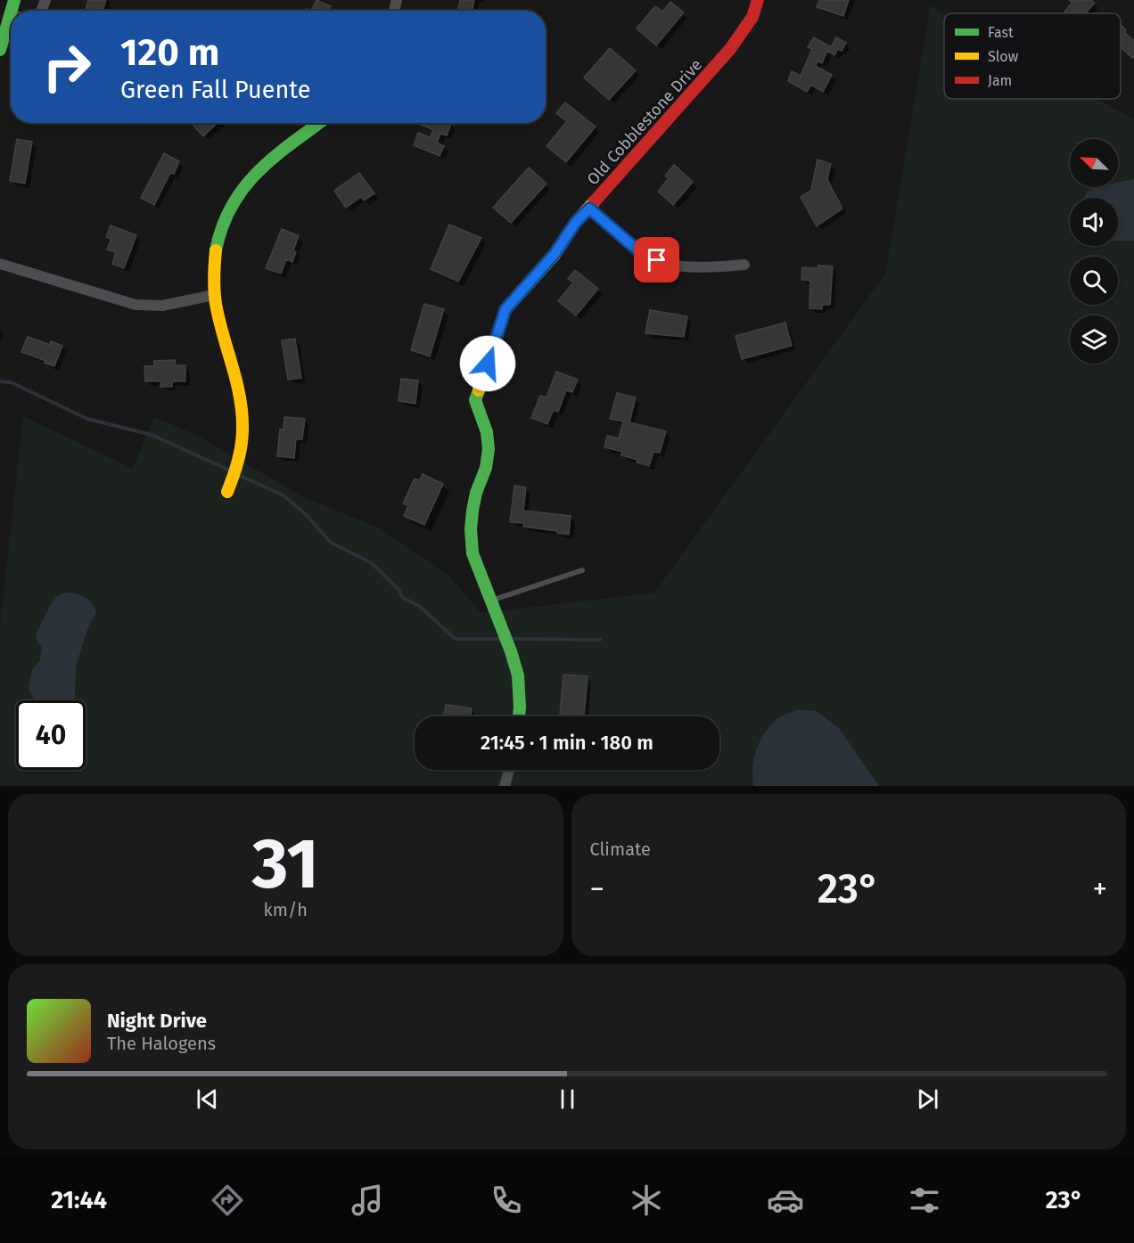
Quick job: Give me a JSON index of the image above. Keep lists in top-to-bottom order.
{
  "streets": {
    "street": ["Old Cobblestone Drive"]
  },
  "legend": ["Fast", "Slow", "Jam"],
  "north": "top left",
  "page": {
    "turn": ["120 m", "Green Fall Puente"],
    "limit": "40",
    "trip": "21:45 · 1 min · 180 m",
    "tile": [
      ["31", "km/h"],
      "Climate"
    ],
    "heat": ["−", "23°", "+"],
    "song": ["Night Drive", "The Halogens"],
    "tabs": ["21:44", "23°"]
  }
}
